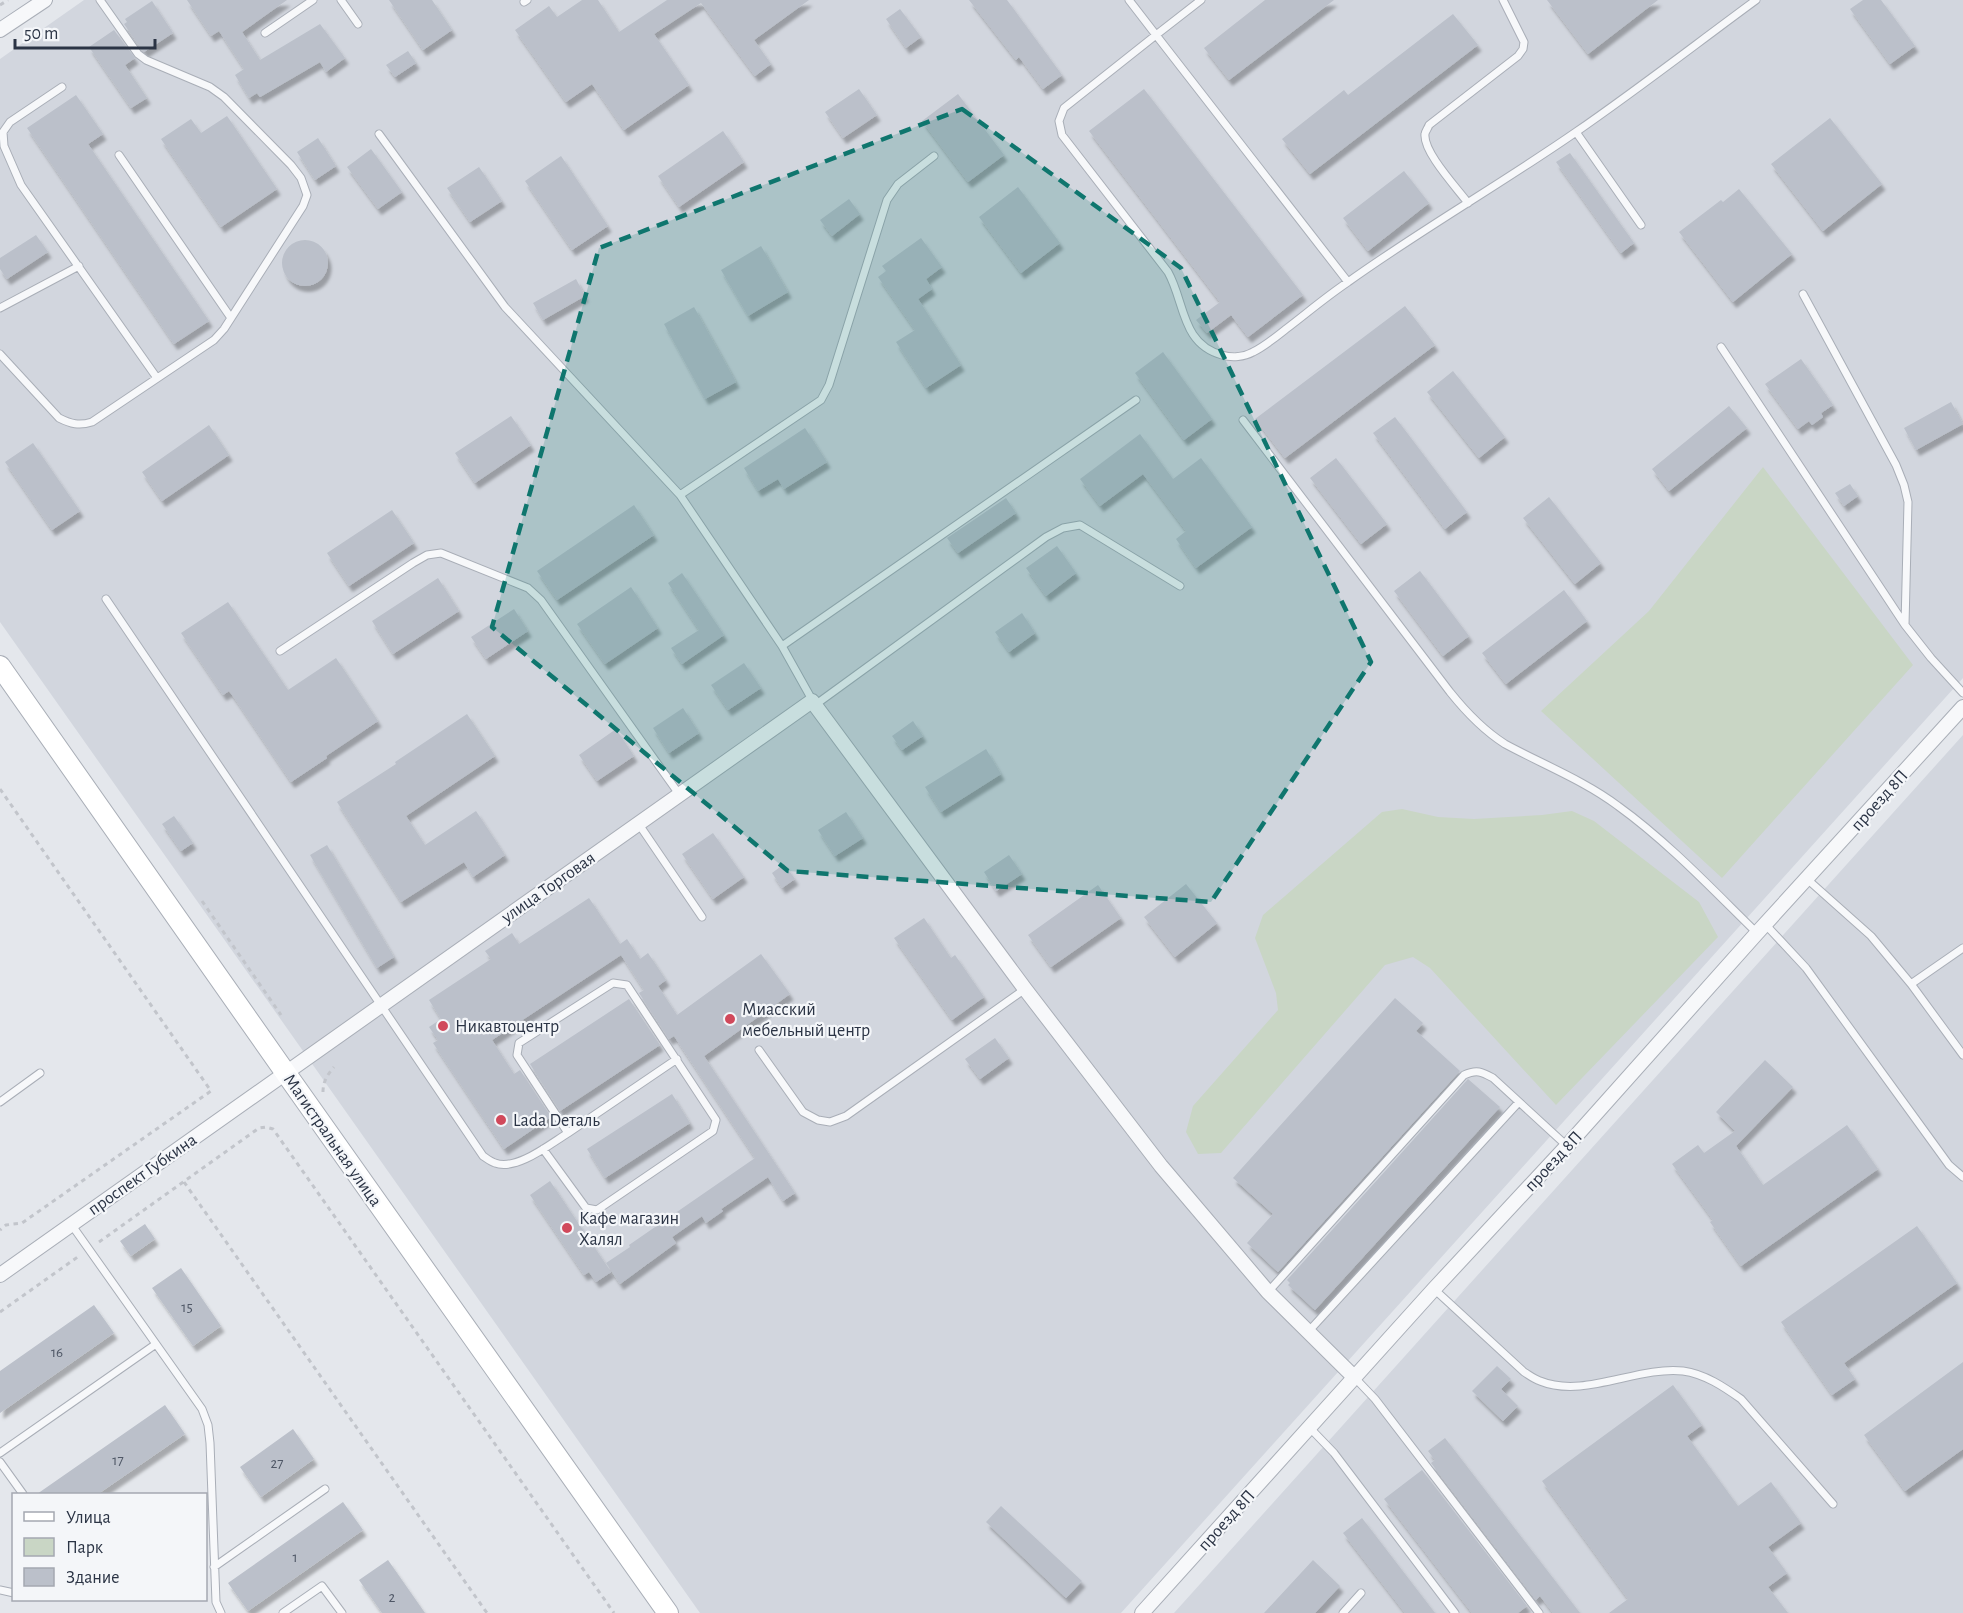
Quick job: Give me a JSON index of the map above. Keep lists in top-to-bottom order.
{
  "streets": {
    "main road": ["Магистральная улица"],
    "street": ["проезд 8П", "улица Торговая", "проспект Губкина"]
  },
  "crossings": [
    ["улица Торговая", "Магистральная улица"],
    ["улица Торговая", "проспект Губкина"],
    ["Магистральная улица", "проспект Губкина"]
  ],
  "places": [
    "Миасский мебельный центр",
    "Никавтоцентр",
    "Lada Dеталь",
    "Кафе магазин Халял"
  ],
  "house_numbers": [
    "15",
    "16",
    "17",
    "27",
    "1",
    "2"
  ],
  "legend": ["Улица", "Парк", "Здание"],
  "scale_bar": "50 m"
}
